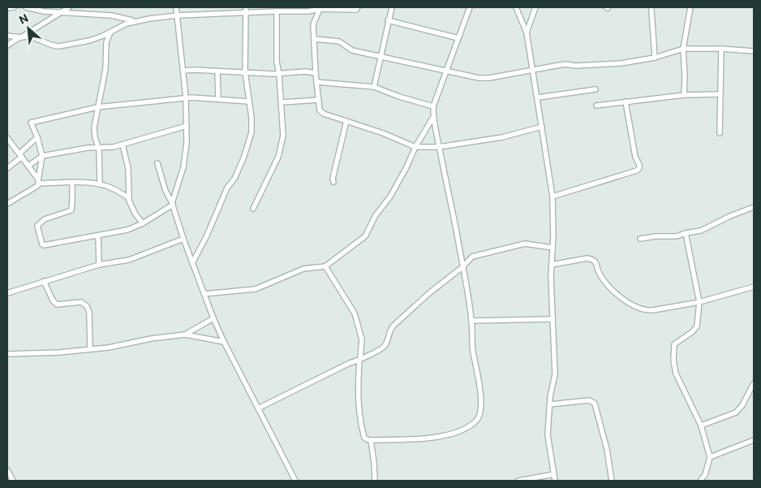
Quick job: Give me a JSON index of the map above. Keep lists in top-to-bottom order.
{
  "north": "top left"
}
